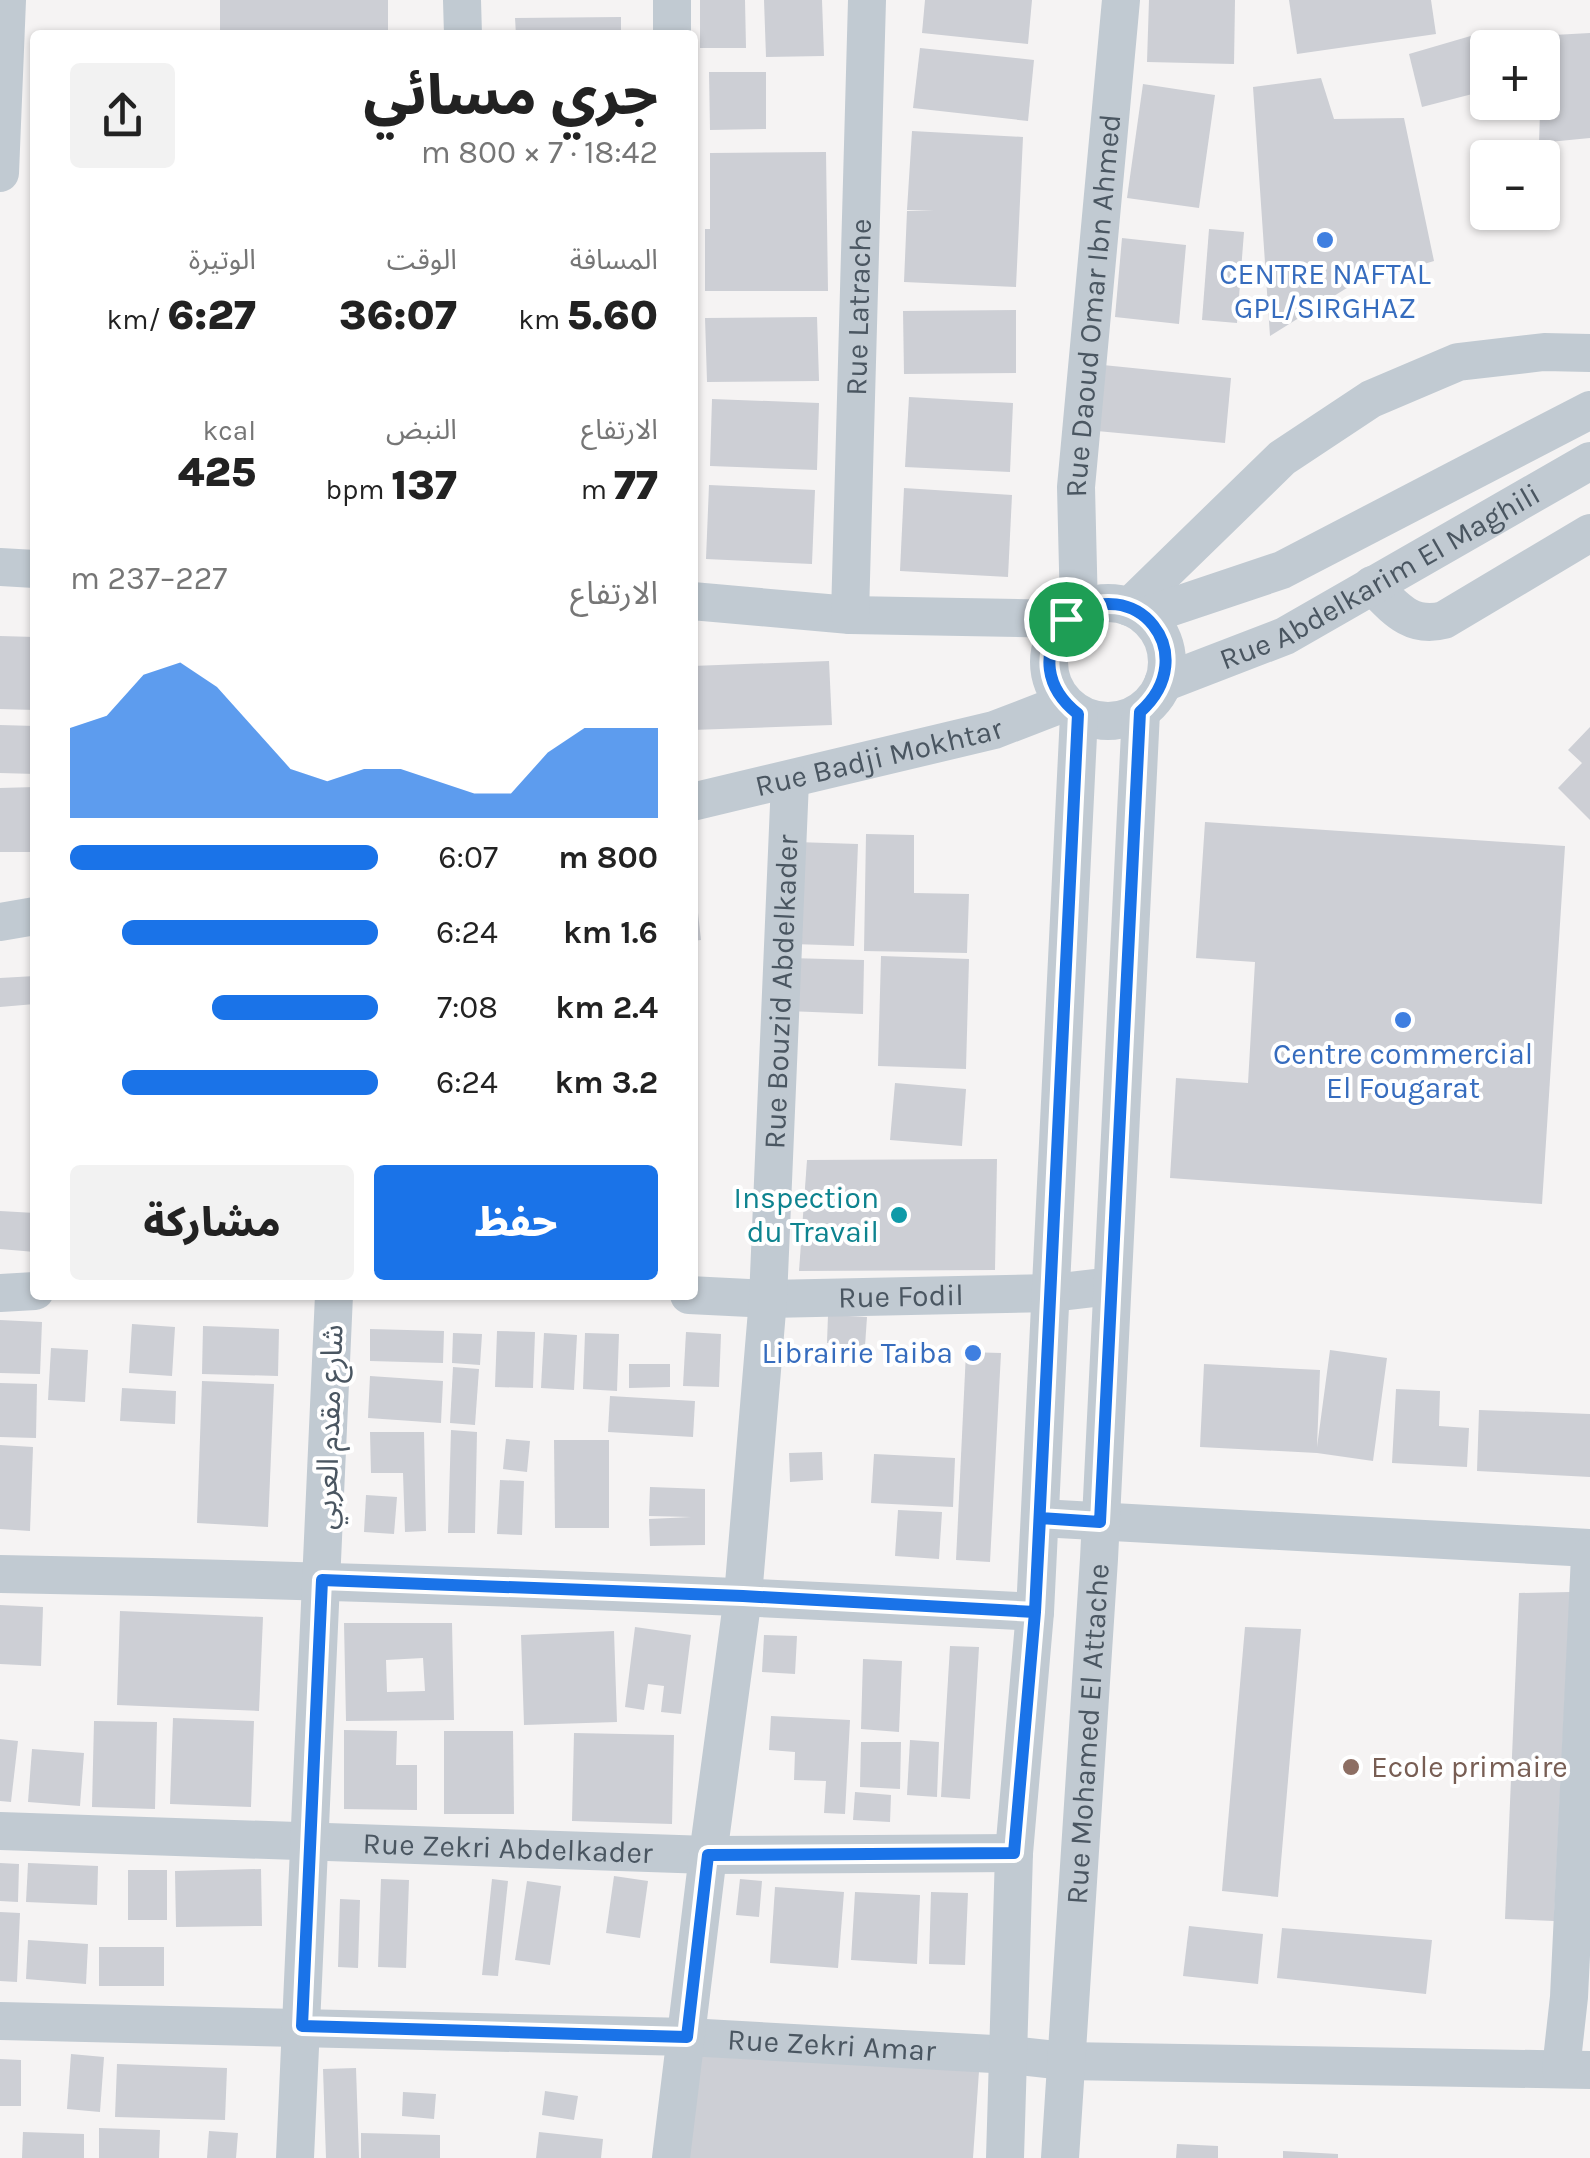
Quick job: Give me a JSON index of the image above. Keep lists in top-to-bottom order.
{
  "streets": {
    "street": [
      "Rue Daoud Omar Ibn Ahmed",
      "Rue Latrache",
      "Rue Abdelkarim El Maghili",
      "Rue Badji Mokhtar",
      "Rue Bouzid Abdelkader",
      "Rue Fodil",
      "شارع مقدم العربي",
      "Rue Mohamed El Attache",
      "Rue Zekri Abdelkader",
      "Rue Zekri Amar"
    ]
  },
  "crossings": [
    ["Rue Daoud Omar Ibn Ahmed", "Rue Abdelkarim El Maghili"],
    ["Rue Daoud Omar Ibn Ahmed", "Rue Badji Mokhtar"],
    ["Rue Daoud Omar Ibn Ahmed", "Rue Mohamed El Attache"],
    ["Rue Abdelkarim El Maghili", "Rue Badji Mokhtar"],
    ["Rue Abdelkarim El Maghili", "Rue Mohamed El Attache"],
    ["Rue Badji Mokhtar", "Rue Bouzid Abdelkader"],
    ["Rue Badji Mokhtar", "Rue Mohamed El Attache"],
    ["Rue Bouzid Abdelkader", "Rue Fodil"],
    ["Rue Bouzid Abdelkader", "Rue Zekri Abdelkader"],
    ["Rue Bouzid Abdelkader", "Rue Zekri Amar"],
    ["Rue Fodil", "Rue Mohamed El Attache"],
    ["شارع مقدم العربي", "Rue Zekri Abdelkader"],
    ["شارع مقدم العربي", "Rue Zekri Amar"],
    ["Rue Mohamed El Attache", "Rue Zekri Abdelkader"],
    ["Rue Mohamed El Attache", "Rue Zekri Amar"]
  ],
  "places": [
    "CENTRE NAFTAL GPL/SIRGHAZ",
    "Centre commercial El Fougarat",
    "Inspection du Travail",
    "Librairie Taiba",
    "Ecole primaire"
  ],
  "page": {
    "map_buttons": ["+", "−"],
    "heading": ["جري مسائي", "18:42 · 7 × 800 m"],
    "stats": [
      ["المسافة", "5.60 km"],
      ["الوقت", "36:07"],
      ["الوتيرة", "6:27 /km"],
      ["الارتفاع", "77 m"],
      ["النبض", "137 bpm"],
      ["kcal", "425"]
    ],
    "chart": ["الارتفاع", "227–237 m"],
    "list": [
      {
        "name": "800 m",
        "note": "6:07"
      },
      {
        "name": "1.6 km",
        "note": "6:24"
      },
      {
        "name": "2.4 km",
        "note": "7:08"
      },
      {
        "name": "3.2 km",
        "note": "6:24"
      }
    ],
    "buttons": ["حفظ", "مشاركة"]
  }
}
